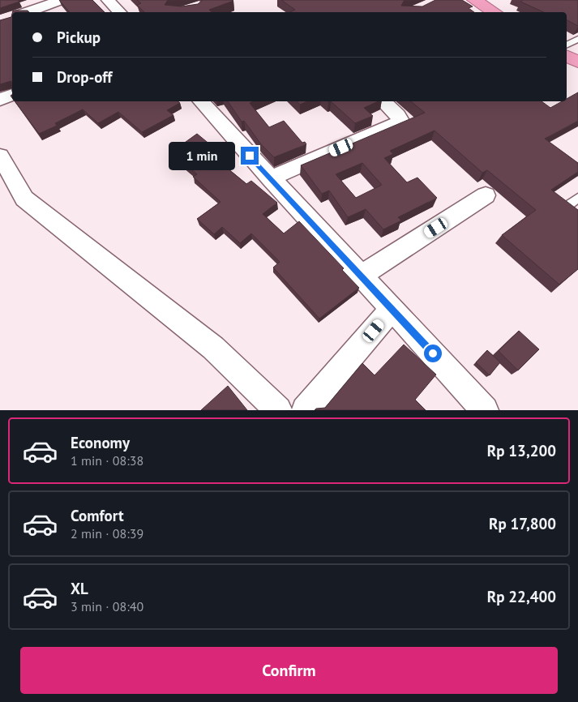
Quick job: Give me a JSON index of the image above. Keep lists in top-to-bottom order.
{
  "page": {
    "banner": ["Pickup", "Drop-off"],
    "bubble": "1 min",
    "list": [
      {
        "name": "Economy",
        "note": "1 min · 08:38",
        "value": "Rp 13,200"
      },
      {
        "name": "Comfort",
        "note": "2 min · 08:39",
        "value": "Rp 17,800"
      },
      {
        "name": "XL",
        "note": "3 min · 08:40",
        "value": "Rp 22,400"
      }
    ],
    "buttons": "Confirm"
  }
}
